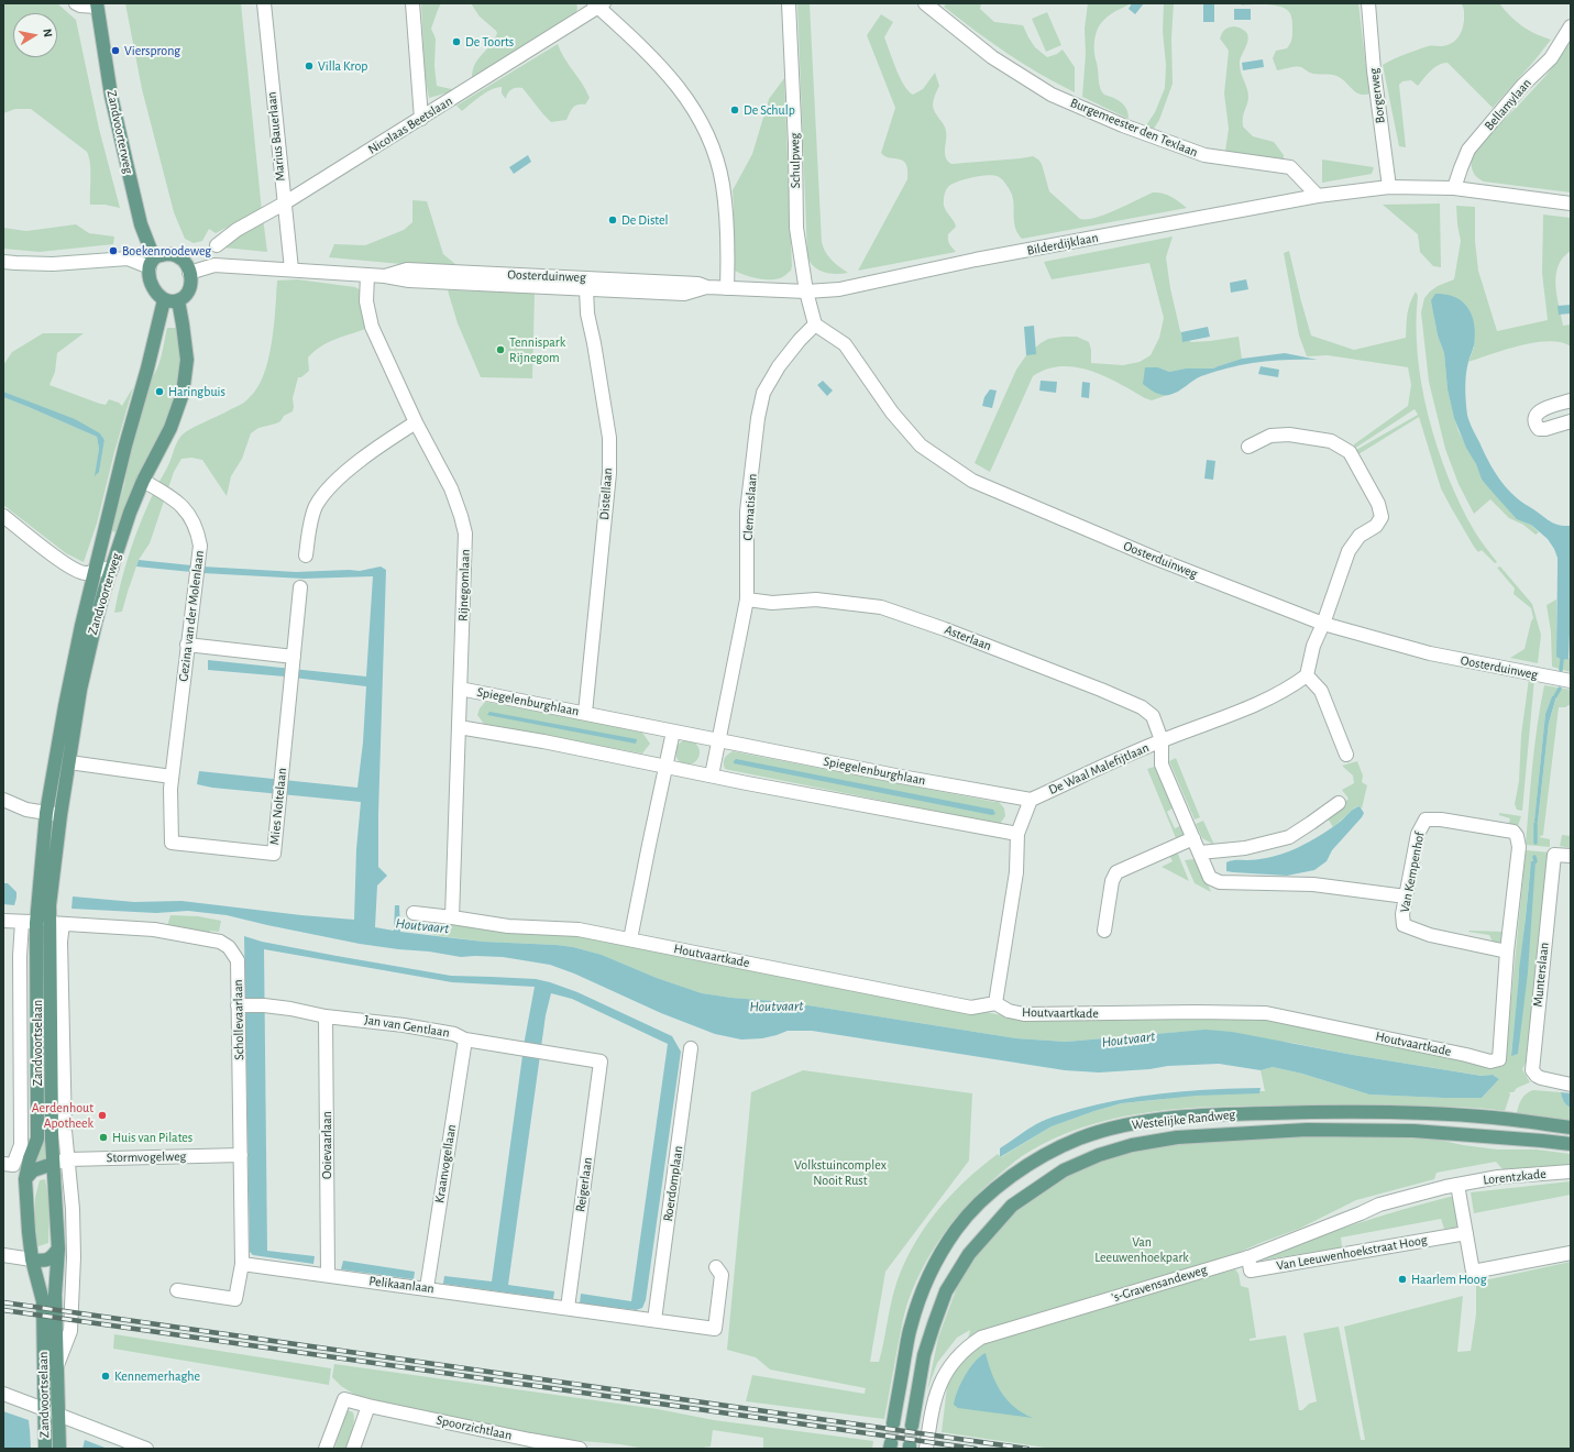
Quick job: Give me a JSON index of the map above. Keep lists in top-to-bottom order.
{
  "streets": {
    "main road": ["Zandvoorterweg", "Zandvoortselaan", "Westelijke Randweg"],
    "street": [
      "Borgerweg",
      "Bellamylaan",
      "Nicolaas Beetslaan",
      "Burgemeester den Texlaan",
      "Marius Bauerlaan",
      "Schulpweg",
      "Bilderdijklaan",
      "Oosterduinweg",
      "Distellaan",
      "Clematislaan",
      "Rijnegomlaan",
      "Gezina van der Molenlaan",
      "Asterlaan",
      "Spiegelenburghlaan",
      "De Waal Malefijtlaan",
      "Mies Noltelaan",
      "Van Kempenhof",
      "Houtvaartkade",
      "Munterslaan",
      "Schollevaarlaan",
      "Jan van Gentlaan",
      "Ooievaarlaan",
      "Stormvogelweg",
      "Kraanvogellaan",
      "Lorentzkade",
      "Roerdomplaan",
      "Reigerlaan",
      "Van Leeuwenhoekstraat Hoog",
      "'s-Gravensandeweg",
      "Pelikaanlaan",
      "Spoorzichtlaan"
    ]
  },
  "crossings": [
    ["Nicolaas Beetslaan", "Marius Bauerlaan"],
    ["Burgemeester den Texlaan", "Bilderdijklaan"],
    ["Zandvoorterweg", "Oosterduinweg"],
    ["Zandvoorterweg", "Gezina van der Molenlaan"],
    ["Zandvoorterweg", "Zandvoortselaan"],
    ["Marius Bauerlaan", "Oosterduinweg"],
    ["Schulpweg", "Bilderdijklaan"],
    ["Schulpweg", "Oosterduinweg"],
    ["Bilderdijklaan", "Oosterduinweg"],
    ["Oosterduinweg", "Distellaan"],
    ["Oosterduinweg", "Clematislaan"],
    ["Oosterduinweg", "Rijnegomlaan"],
    ["Distellaan", "Spiegelenburghlaan"],
    ["Clematislaan", "Asterlaan"],
    ["Clematislaan", "Spiegelenburghlaan"],
    ["Rijnegomlaan", "Spiegelenburghlaan"],
    ["Rijnegomlaan", "Houtvaartkade"],
    ["Gezina van der Molenlaan", "Mies Noltelaan"],
    ["Asterlaan", "De Waal Malefijtlaan"],
    ["Asterlaan", "Van Kempenhof"],
    ["Spiegelenburghlaan", "De Waal Malefijtlaan"],
    ["Van Kempenhof", "Houtvaartkade"],
    ["Schollevaarlaan", "Jan van Gentlaan"],
    ["Schollevaarlaan", "Zandvoortselaan"],
    ["Schollevaarlaan", "Stormvogelweg"],
    ["Schollevaarlaan", "Pelikaanlaan"],
    ["Jan van Gentlaan", "Ooievaarlaan"],
    ["Jan van Gentlaan", "Kraanvogellaan"],
    ["Jan van Gentlaan", "Reigerlaan"],
    ["Zandvoortselaan", "Stormvogelweg"],
    ["Ooievaarlaan", "Pelikaanlaan"],
    ["Kraanvogellaan", "Pelikaanlaan"],
    ["Lorentzkade", "'s-Gravensandeweg"],
    ["Roerdomplaan", "Pelikaanlaan"],
    ["Reigerlaan", "Pelikaanlaan"],
    ["Van Leeuwenhoekstraat Hoog", "'s-Gravensandeweg"]
  ],
  "water": ["Houtvaart"],
  "parks": ["Volkstuincomplex Nooit Rust", "Van Leeuwenhoekpark"],
  "places": [
    "De Toorts",
    "Viersprong",
    "Villa Krop",
    "De Schulp",
    "De Distel",
    "Boekenroodeweg",
    "Tennispark Rijnegom",
    "Haringbuis",
    "Aerdenhout Apotheek",
    "Huis van Pilates",
    "Haarlem Hoog",
    "Kennemerhaghe"
  ],
  "north": "right"
}
